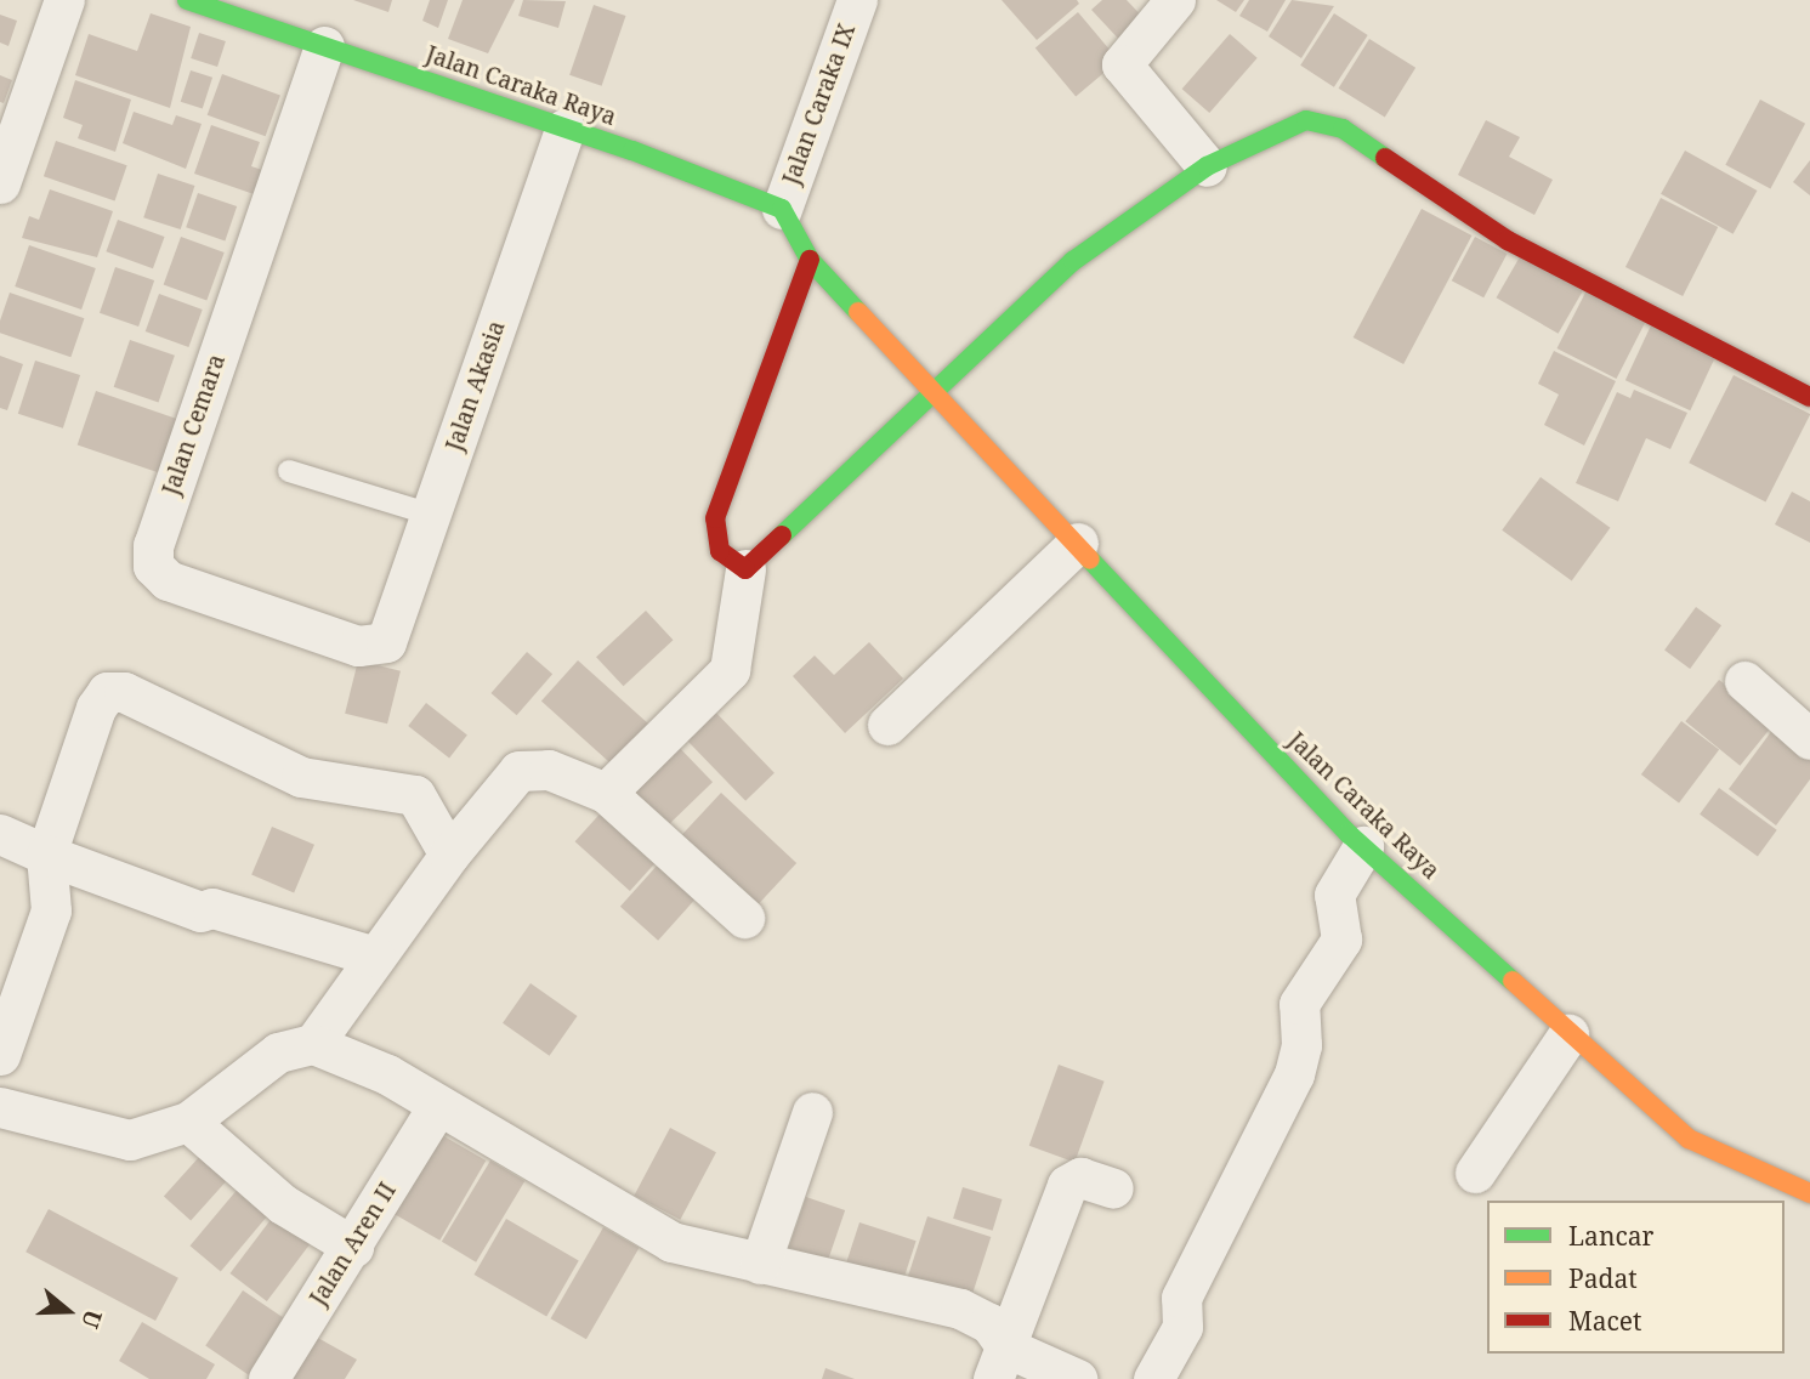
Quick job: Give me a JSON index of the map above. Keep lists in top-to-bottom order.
{
  "streets": {
    "street": [
      "Jalan Caraka Raya",
      "Jalan Caraka IX",
      "Jalan Akasia",
      "Jalan Cemara",
      "Jalan Aren II"
    ]
  },
  "crossings": [
    ["Jalan Caraka Raya", "Jalan Caraka IX"],
    ["Jalan Caraka Raya", "Jalan Akasia"],
    ["Jalan Caraka Raya", "Jalan Cemara"],
    ["Jalan Akasia", "Jalan Cemara"]
  ],
  "legend": ["Lancar", "Padat", "Macet"],
  "north": "right"
}
